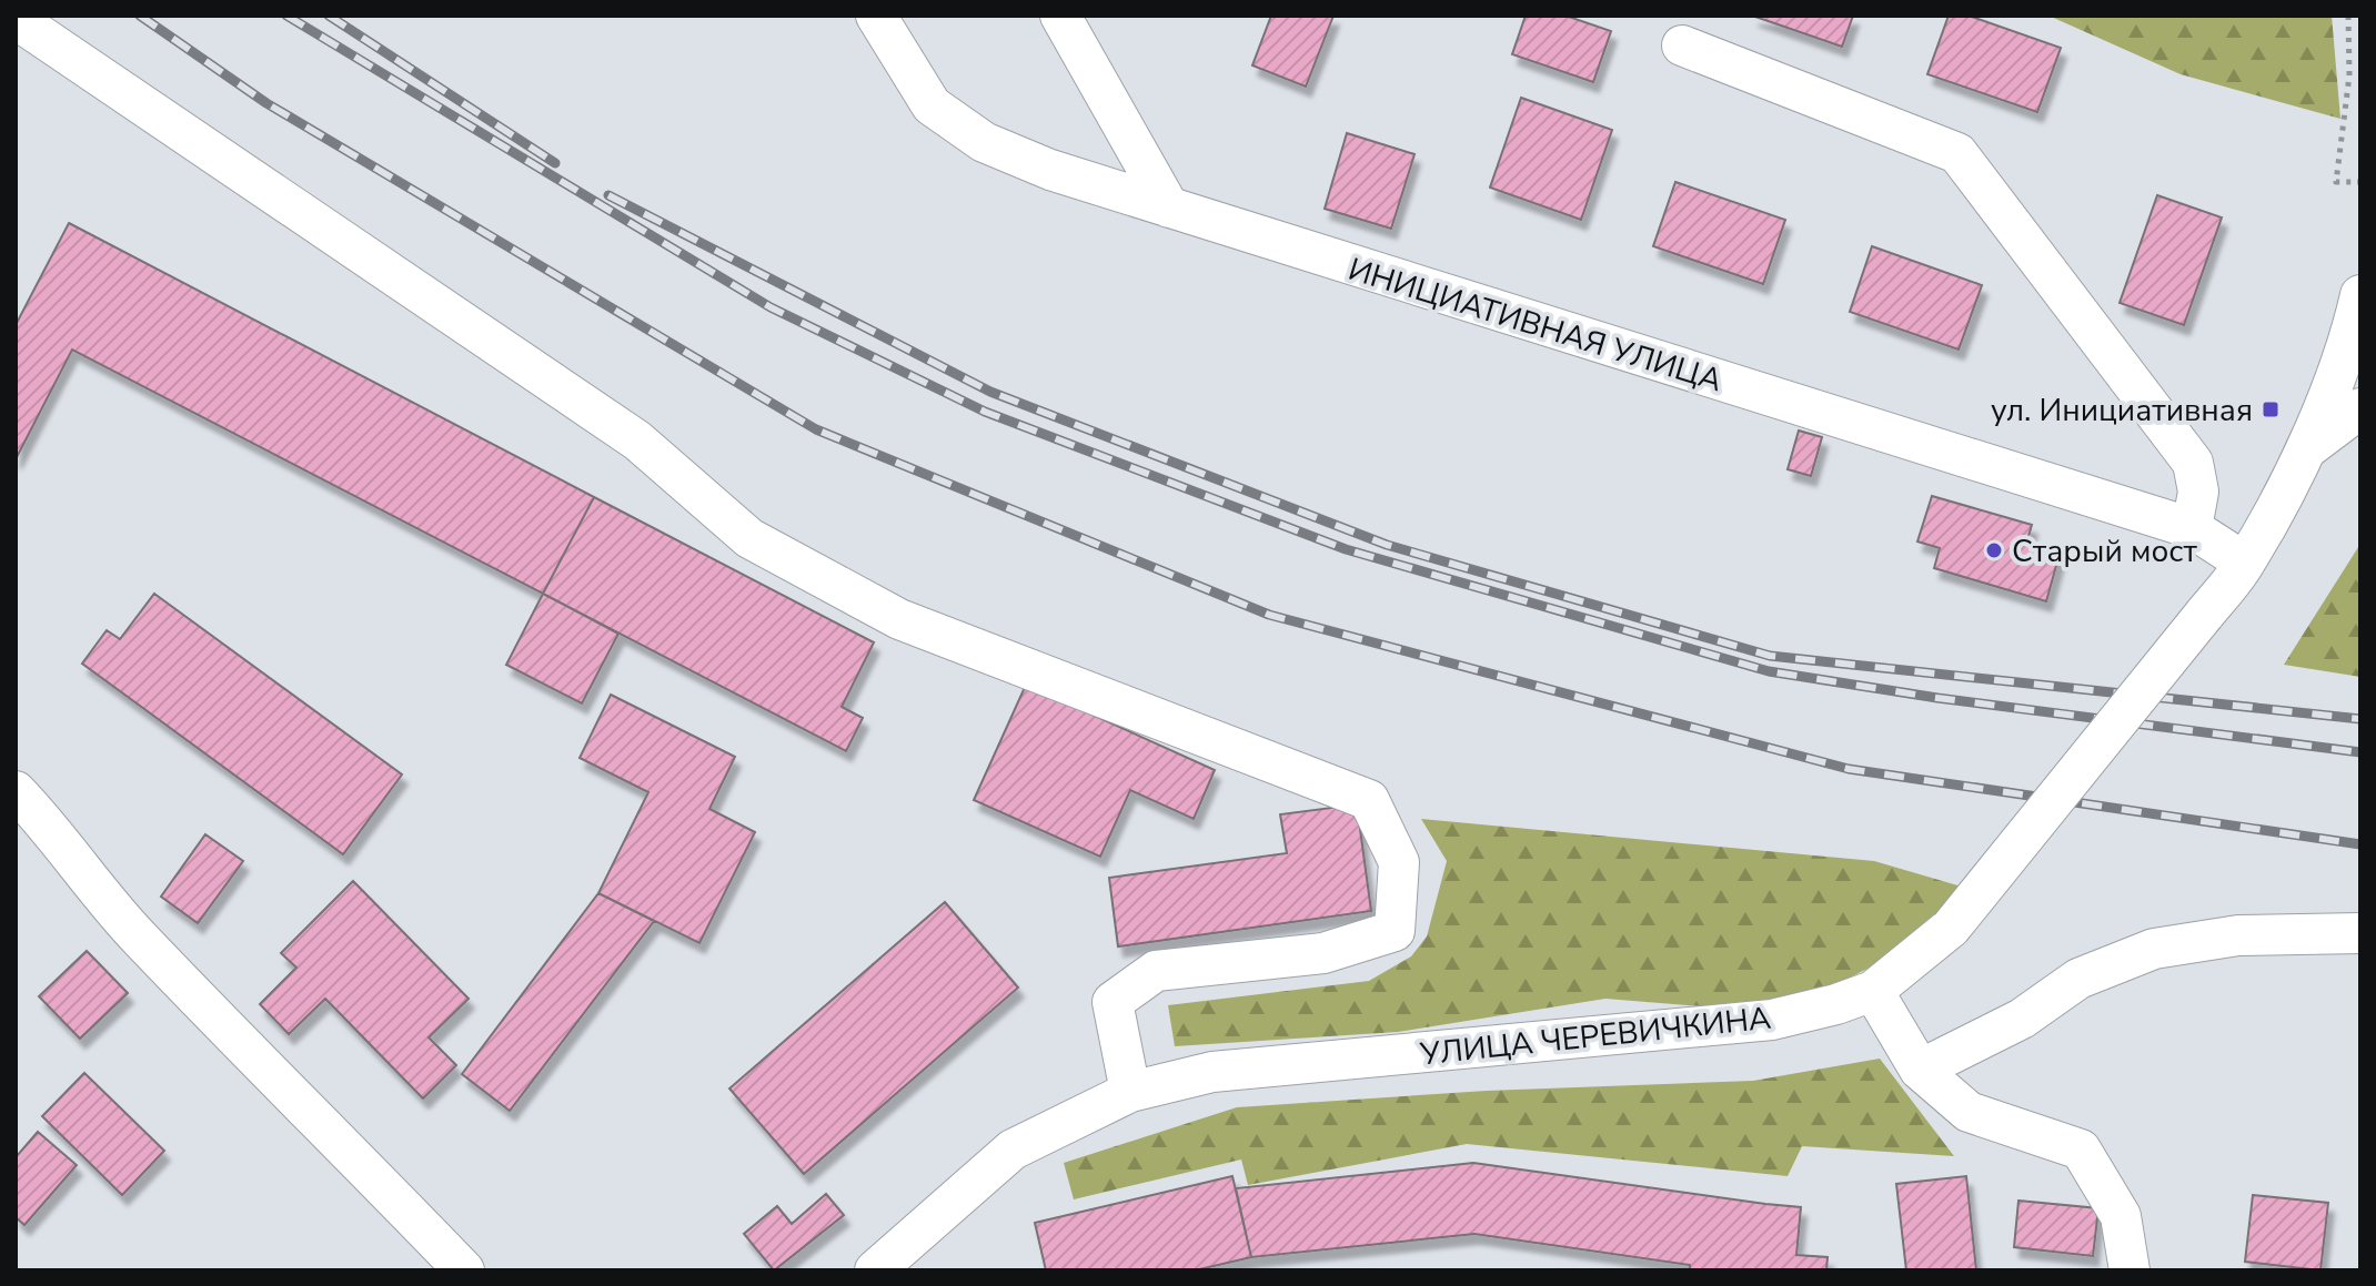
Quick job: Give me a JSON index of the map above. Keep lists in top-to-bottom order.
{
  "streets": {
    "street": ["ИНИЦИАТИВНАЯ УЛИЦА", "УЛИЦА ЧЕРЕВИЧКИНА"]
  },
  "crossings": [
    ["ИНИЦИАТИВНАЯ УЛИЦА", "УЛИЦА ЧЕРЕВИЧКИНА"]
  ],
  "places": {
    "transit": ["ул. Инициативная"],
    "other": ["Старый мост"]
  }
}
